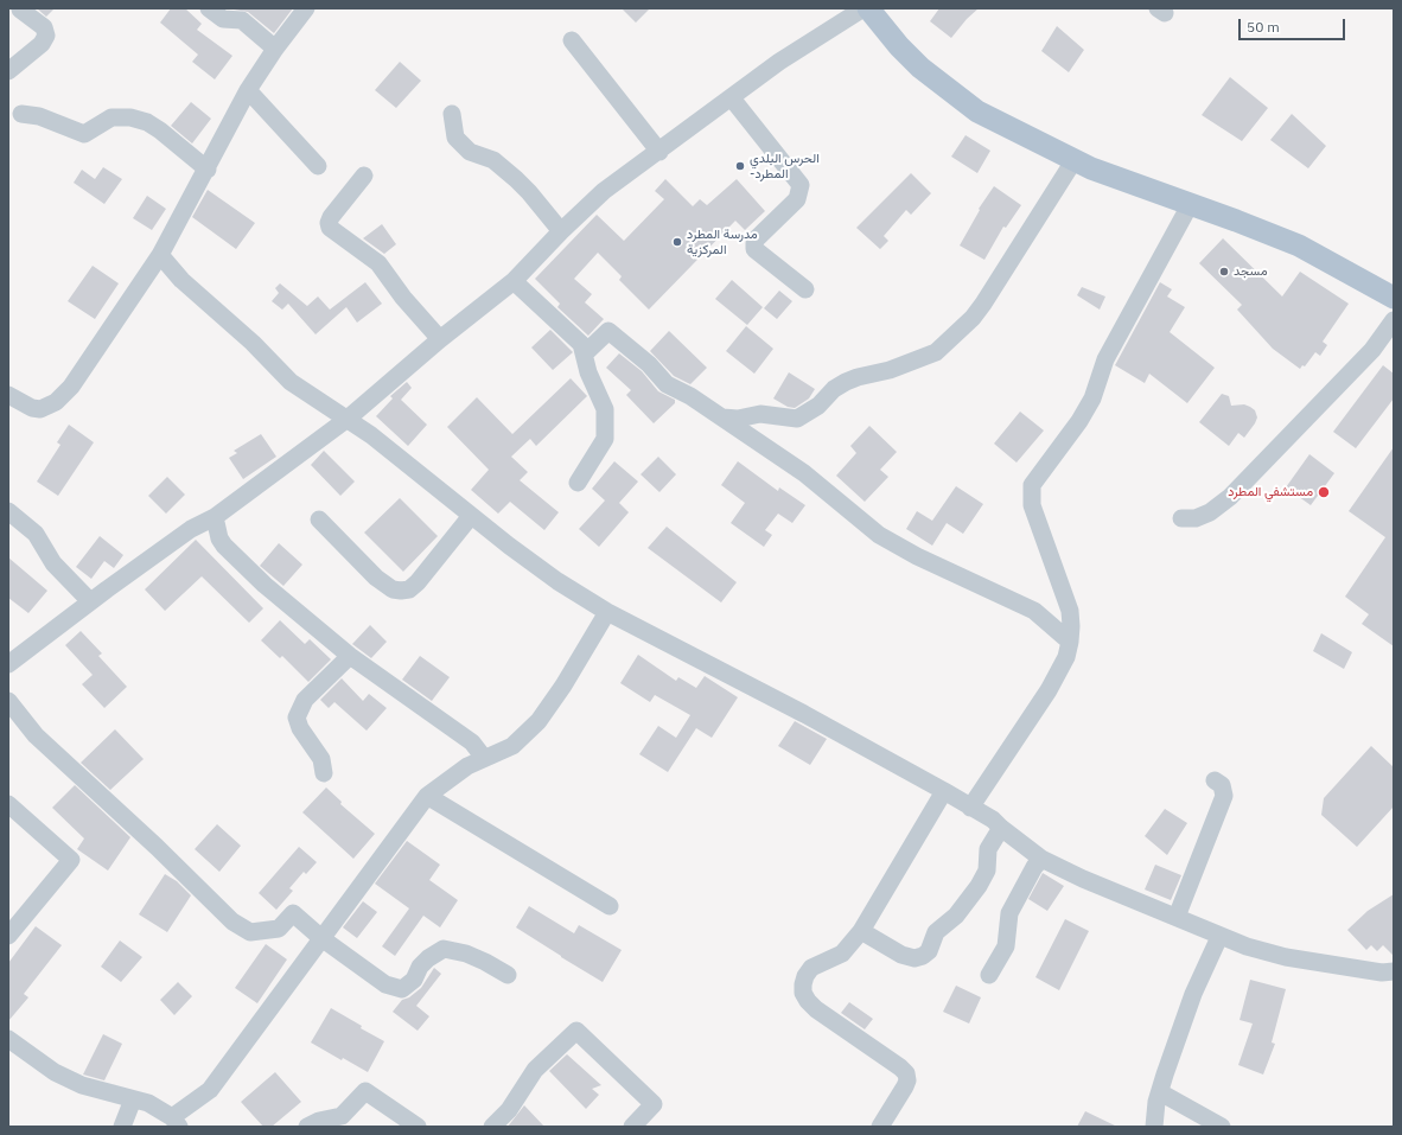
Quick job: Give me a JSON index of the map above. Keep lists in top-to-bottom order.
{
  "places": [
    "الحرس البلدي -المطرد",
    "مدرسة المطرد المركزية",
    "مسجد",
    "مستشفي المطرد"
  ],
  "scale_bar": "50 m"
}
